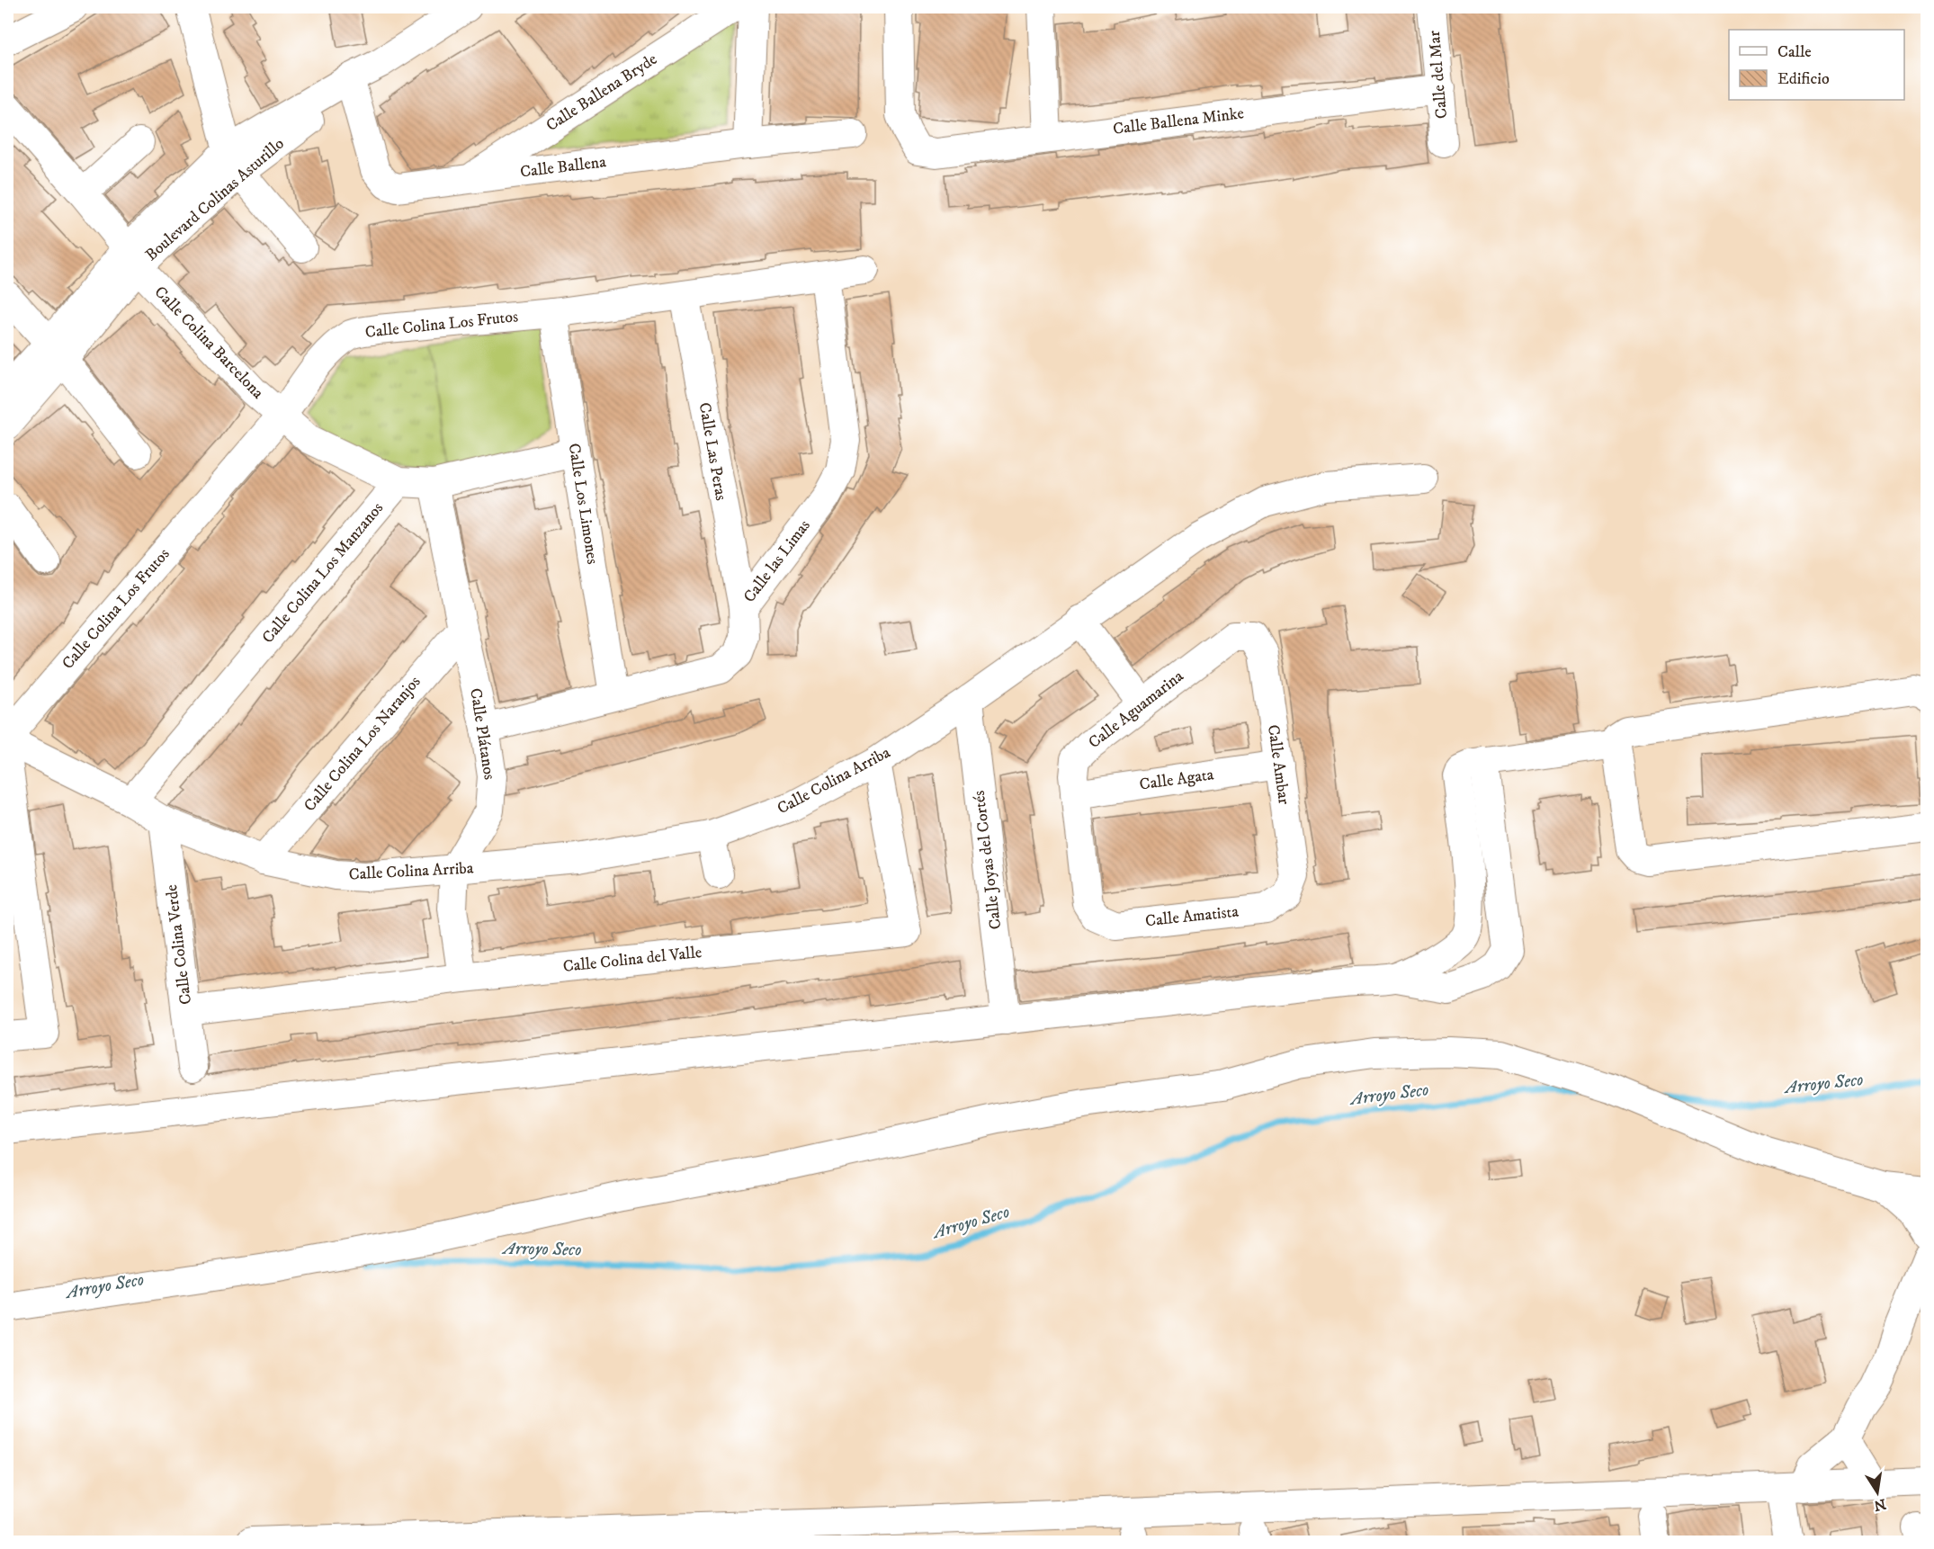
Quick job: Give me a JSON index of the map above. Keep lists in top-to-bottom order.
{
  "streets": {
    "street": [
      "Calle del Mar",
      "Calle Ballena Bryde",
      "Calle Ballena Minke",
      "Calle Ballena",
      "Boulevard Colinas Asturillo",
      "Calle Colina Los Frutos",
      "Calle Colina Barcelona",
      "Calle Las Peras",
      "Calle Los Limones",
      "Calle las Limas",
      "Calle Colina Los Manzanos",
      "Calle Aguamarina",
      "Calle Plátanos",
      "Calle Colina Los Naranjos",
      "Calle Ambar",
      "Calle Agata",
      "Calle Colina Arriba",
      "Calle Joyas del Cortés",
      "Calle Amatista",
      "Calle Colina Verde",
      "Calle Colina del Valle"
    ]
  },
  "crossings": [
    ["Calle del Mar", "Calle Ballena Minke"],
    ["Calle Ballena Bryde", "Calle Ballena"],
    ["Calle Ballena", "Boulevard Colinas Asturillo"],
    ["Boulevard Colinas Asturillo", "Calle Colina Barcelona"],
    ["Calle Colina Los Frutos", "Calle Colina Barcelona"],
    ["Calle Colina Los Frutos", "Calle Las Peras"],
    ["Calle Colina Los Frutos", "Calle Los Limones"],
    ["Calle Colina Los Frutos", "Calle las Limas"],
    ["Calle Colina Los Frutos", "Calle Colina Arriba"],
    ["Calle Colina Barcelona", "Calle Colina Los Manzanos"],
    ["Calle Las Peras", "Calle las Limas"],
    ["Calle Los Limones", "Calle las Limas"],
    ["Calle las Limas", "Calle Plátanos"],
    ["Calle Colina Los Manzanos", "Calle Colina Arriba"],
    ["Calle Aguamarina", "Calle Ambar"],
    ["Calle Aguamarina", "Calle Agata"],
    ["Calle Aguamarina", "Calle Amatista"],
    ["Calle Plátanos", "Calle Colina Los Naranjos"],
    ["Calle Plátanos", "Calle Colina Arriba"],
    ["Calle Plátanos", "Calle Colina del Valle"],
    ["Calle Colina Los Naranjos", "Calle Colina Arriba"],
    ["Calle Ambar", "Calle Agata"],
    ["Calle Ambar", "Calle Amatista"],
    ["Calle Colina Arriba", "Calle Joyas del Cortés"],
    ["Calle Colina Arriba", "Calle Colina Verde"],
    ["Calle Colina Arriba", "Calle Colina del Valle"],
    ["Calle Colina Verde", "Calle Colina del Valle"]
  ],
  "water": ["Arroyo Seco"],
  "legend": ["Calle", "Edificio"],
  "north": "bottom"
}
